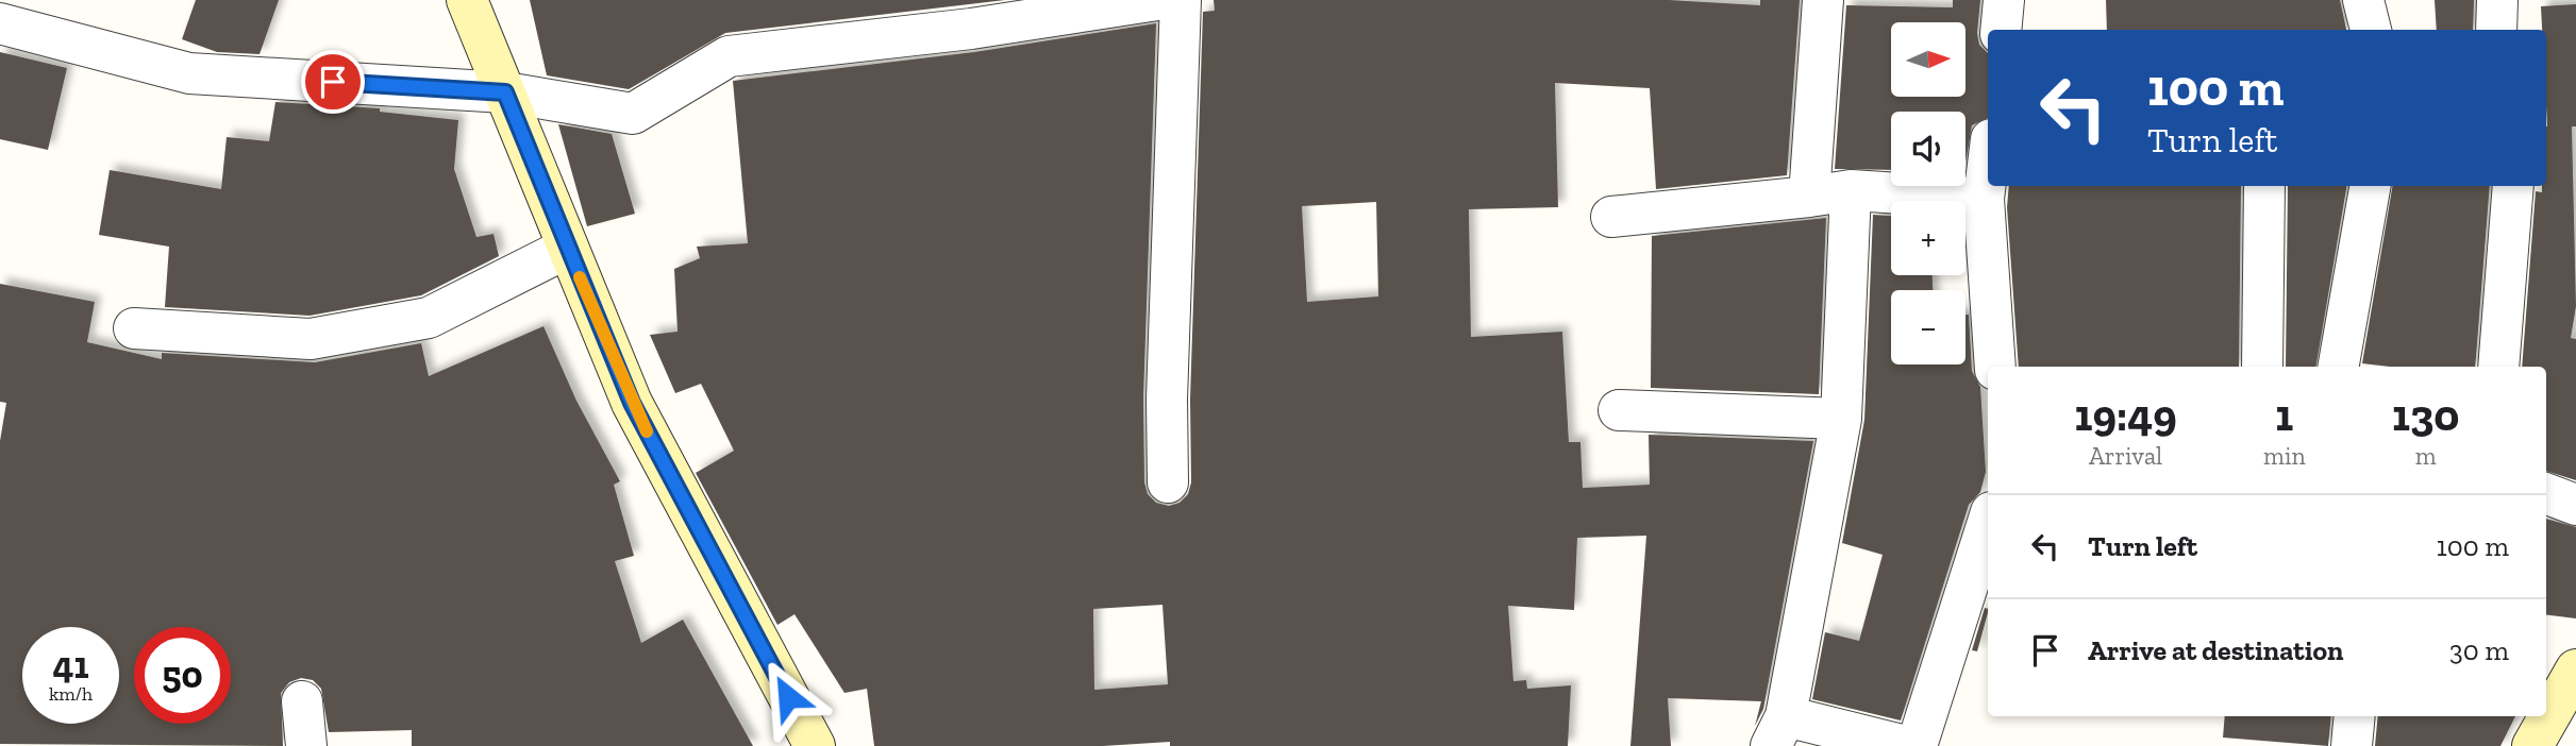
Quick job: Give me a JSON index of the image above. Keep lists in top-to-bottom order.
{
  "north": "right",
  "page": {
    "map_buttons": ["+", "−"],
    "turn": ["100 m", "Turn left"],
    "eta": [
      "19:49",
      "Arrival",
      "1",
      "min",
      "130",
      "m"
    ],
    "list": [
      {
        "name": "Turn left",
        "value": "100 m"
      },
      {
        "name": "Arrive at destination",
        "value": "30 m"
      }
    ],
    "speed": "41 km/h",
    "limit": "50"
  }
}
